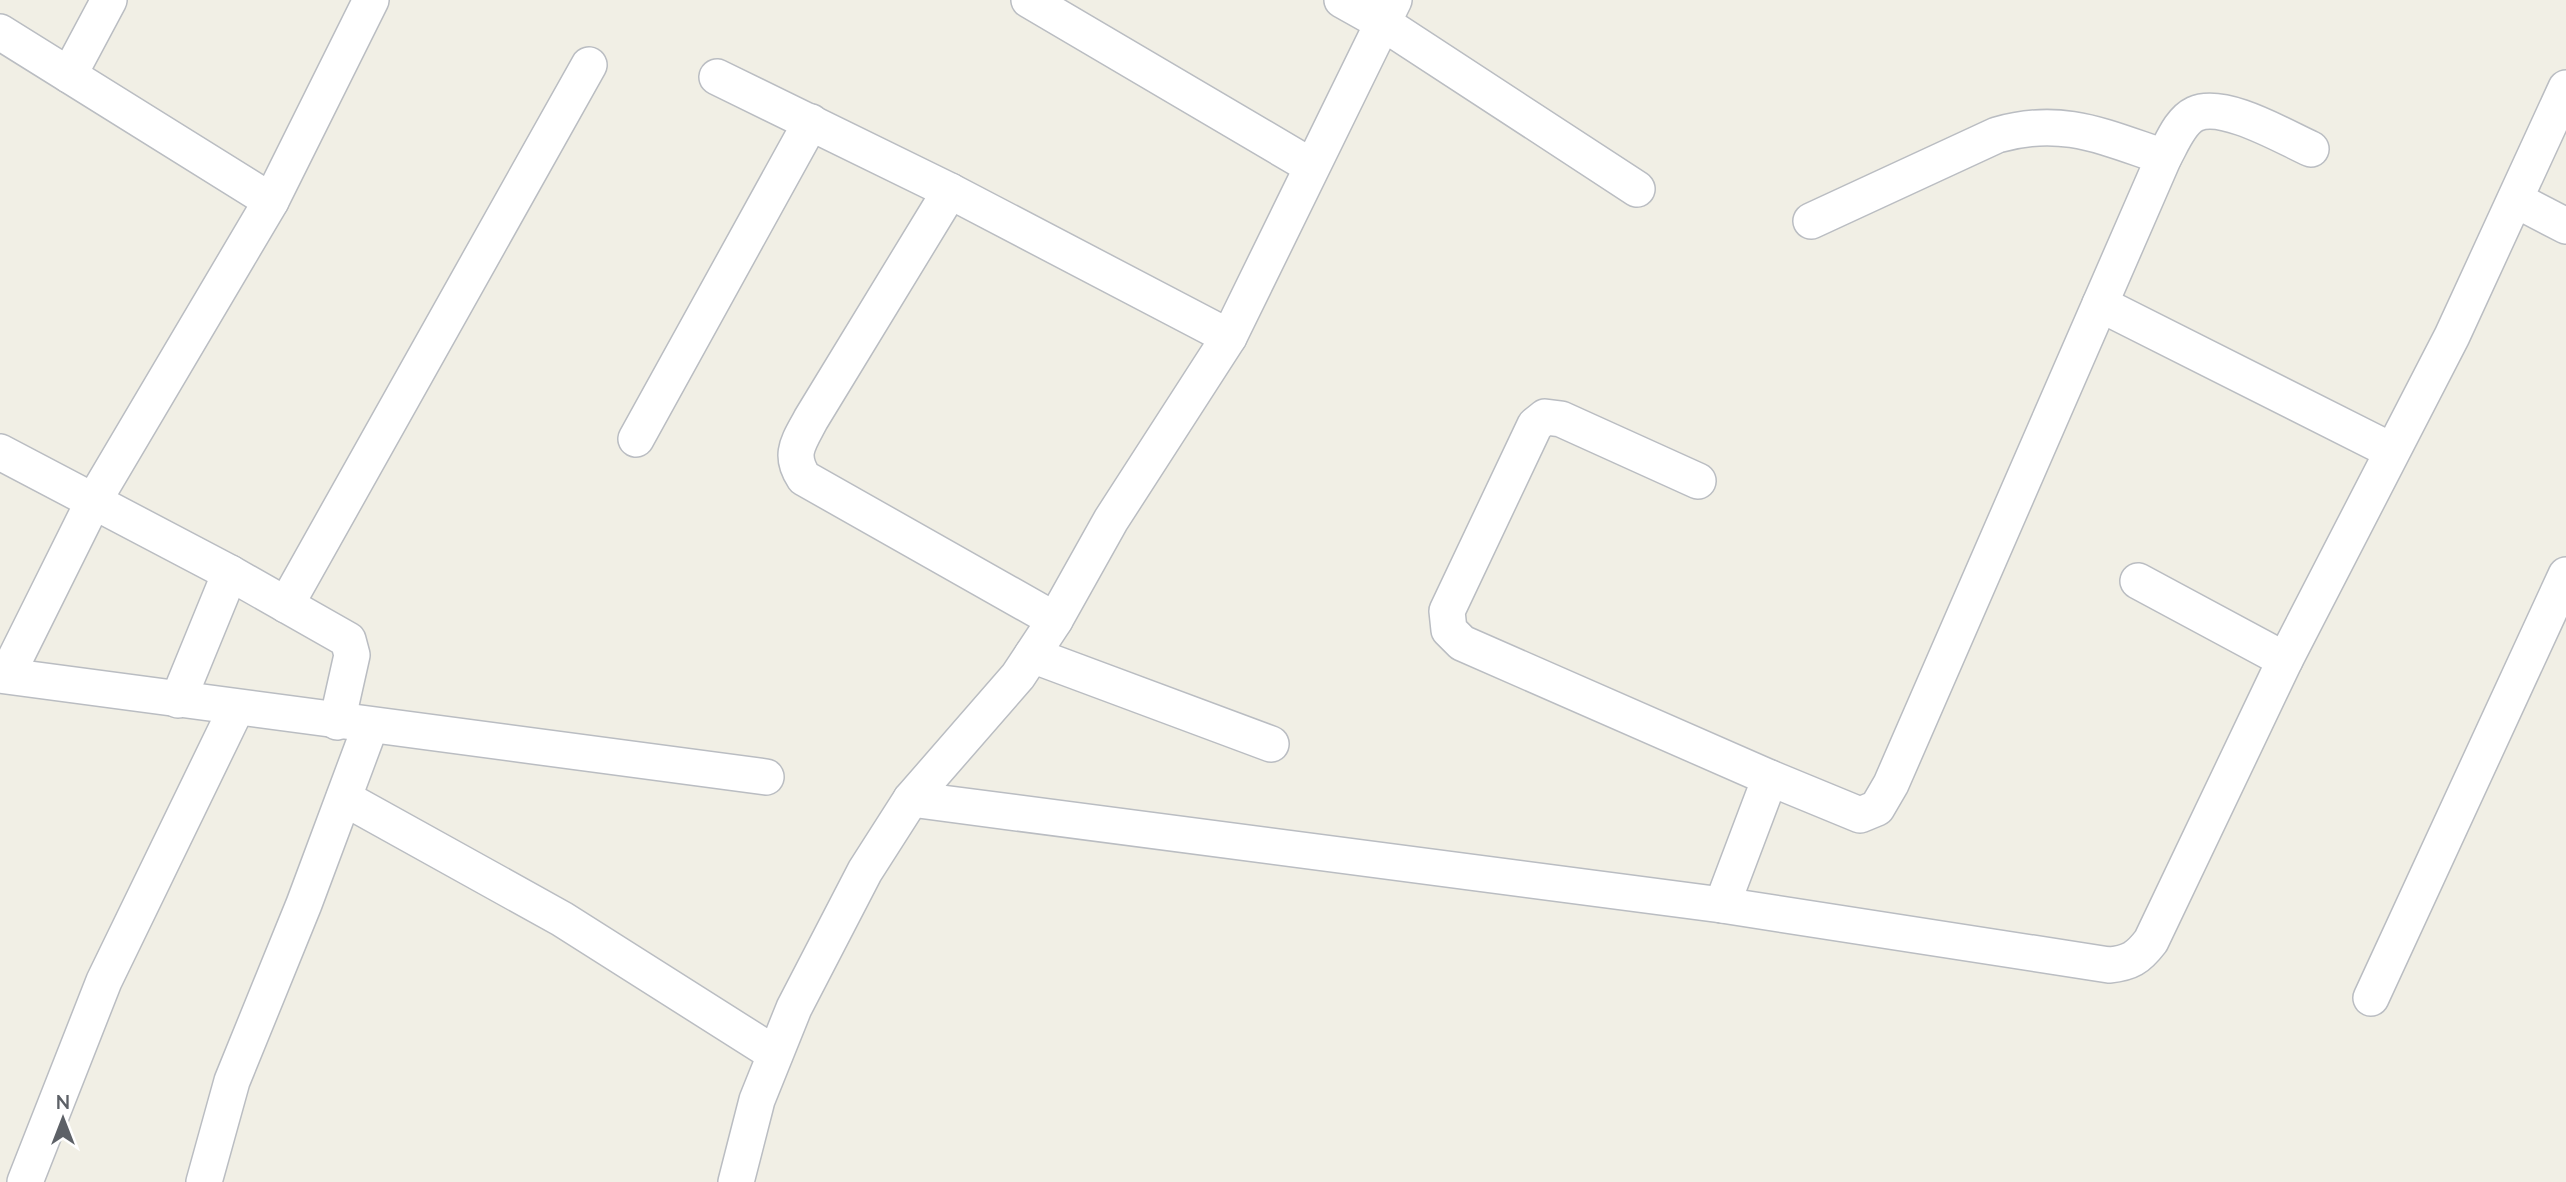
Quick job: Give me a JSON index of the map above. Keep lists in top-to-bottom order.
{
  "north": "top"
}
